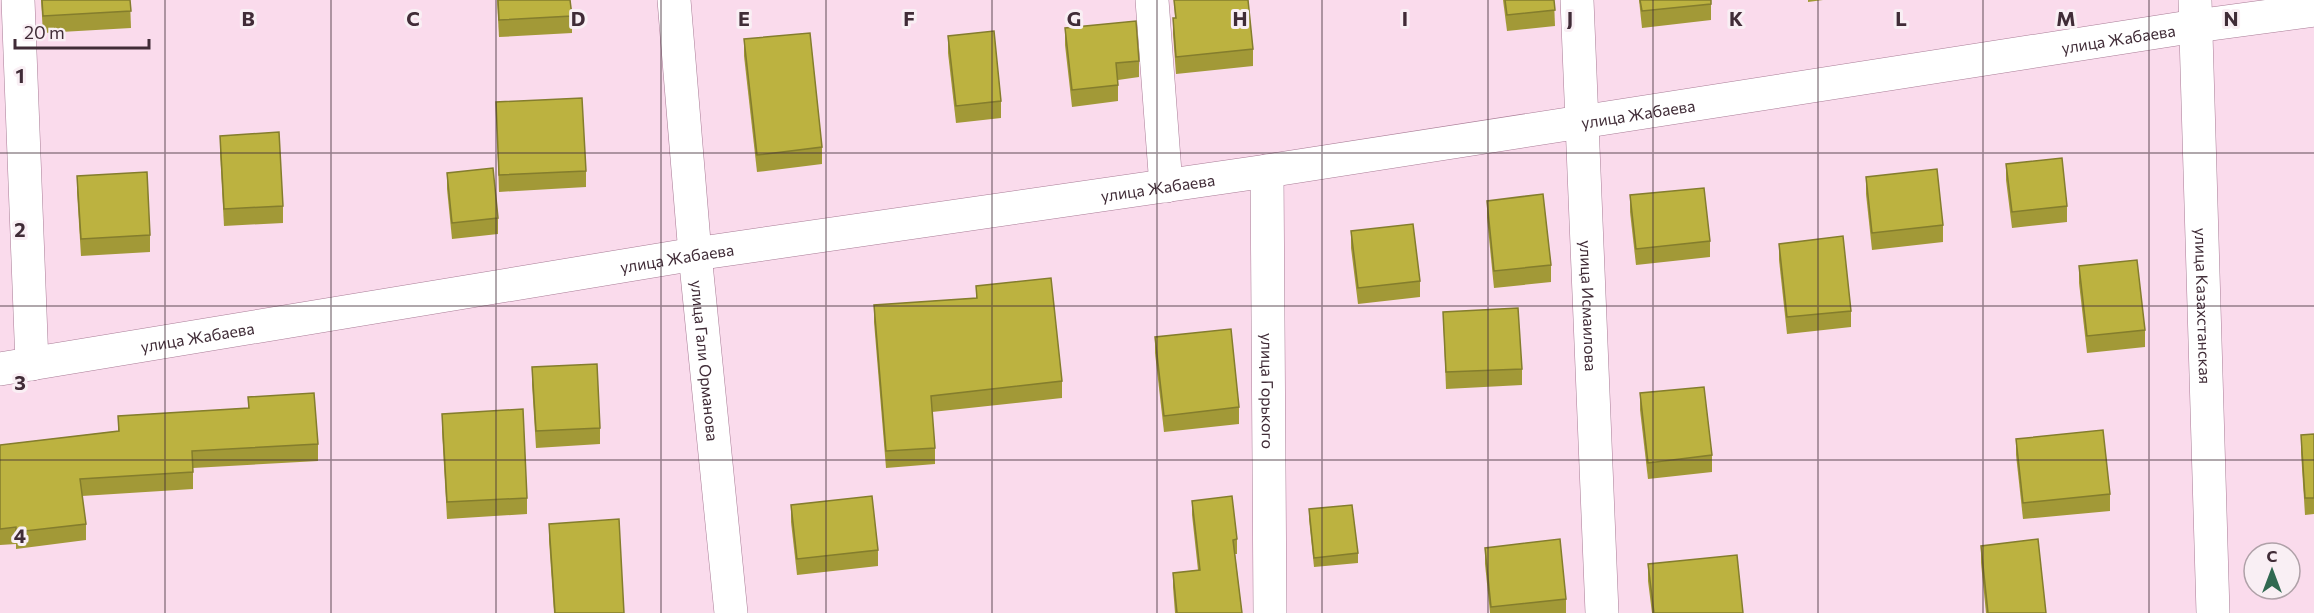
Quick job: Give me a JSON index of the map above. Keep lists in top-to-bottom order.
{
  "streets": {
    "street": [
      "улица Жабаева",
      "улица Исмаилова",
      "улица Казахстанская",
      "улица Гали Орманова",
      "улица Горького"
    ]
  },
  "crossings": [
    ["улица Жабаева", "улица Исмаилова"],
    ["улица Жабаева", "улица Казахстанская"],
    ["улица Жабаева", "улица Гали Орманова"],
    ["улица Жабаева", "улица Горького"]
  ],
  "scale_bar": "20 m",
  "north": "top",
  "grid": {
    "columns": [
      "B",
      "C",
      "D",
      "E",
      "F",
      "G",
      "H",
      "I",
      "J",
      "K",
      "L",
      "M",
      "N"
    ],
    "rows": [
      "1",
      "2",
      "3",
      "4"
    ]
  }
}
